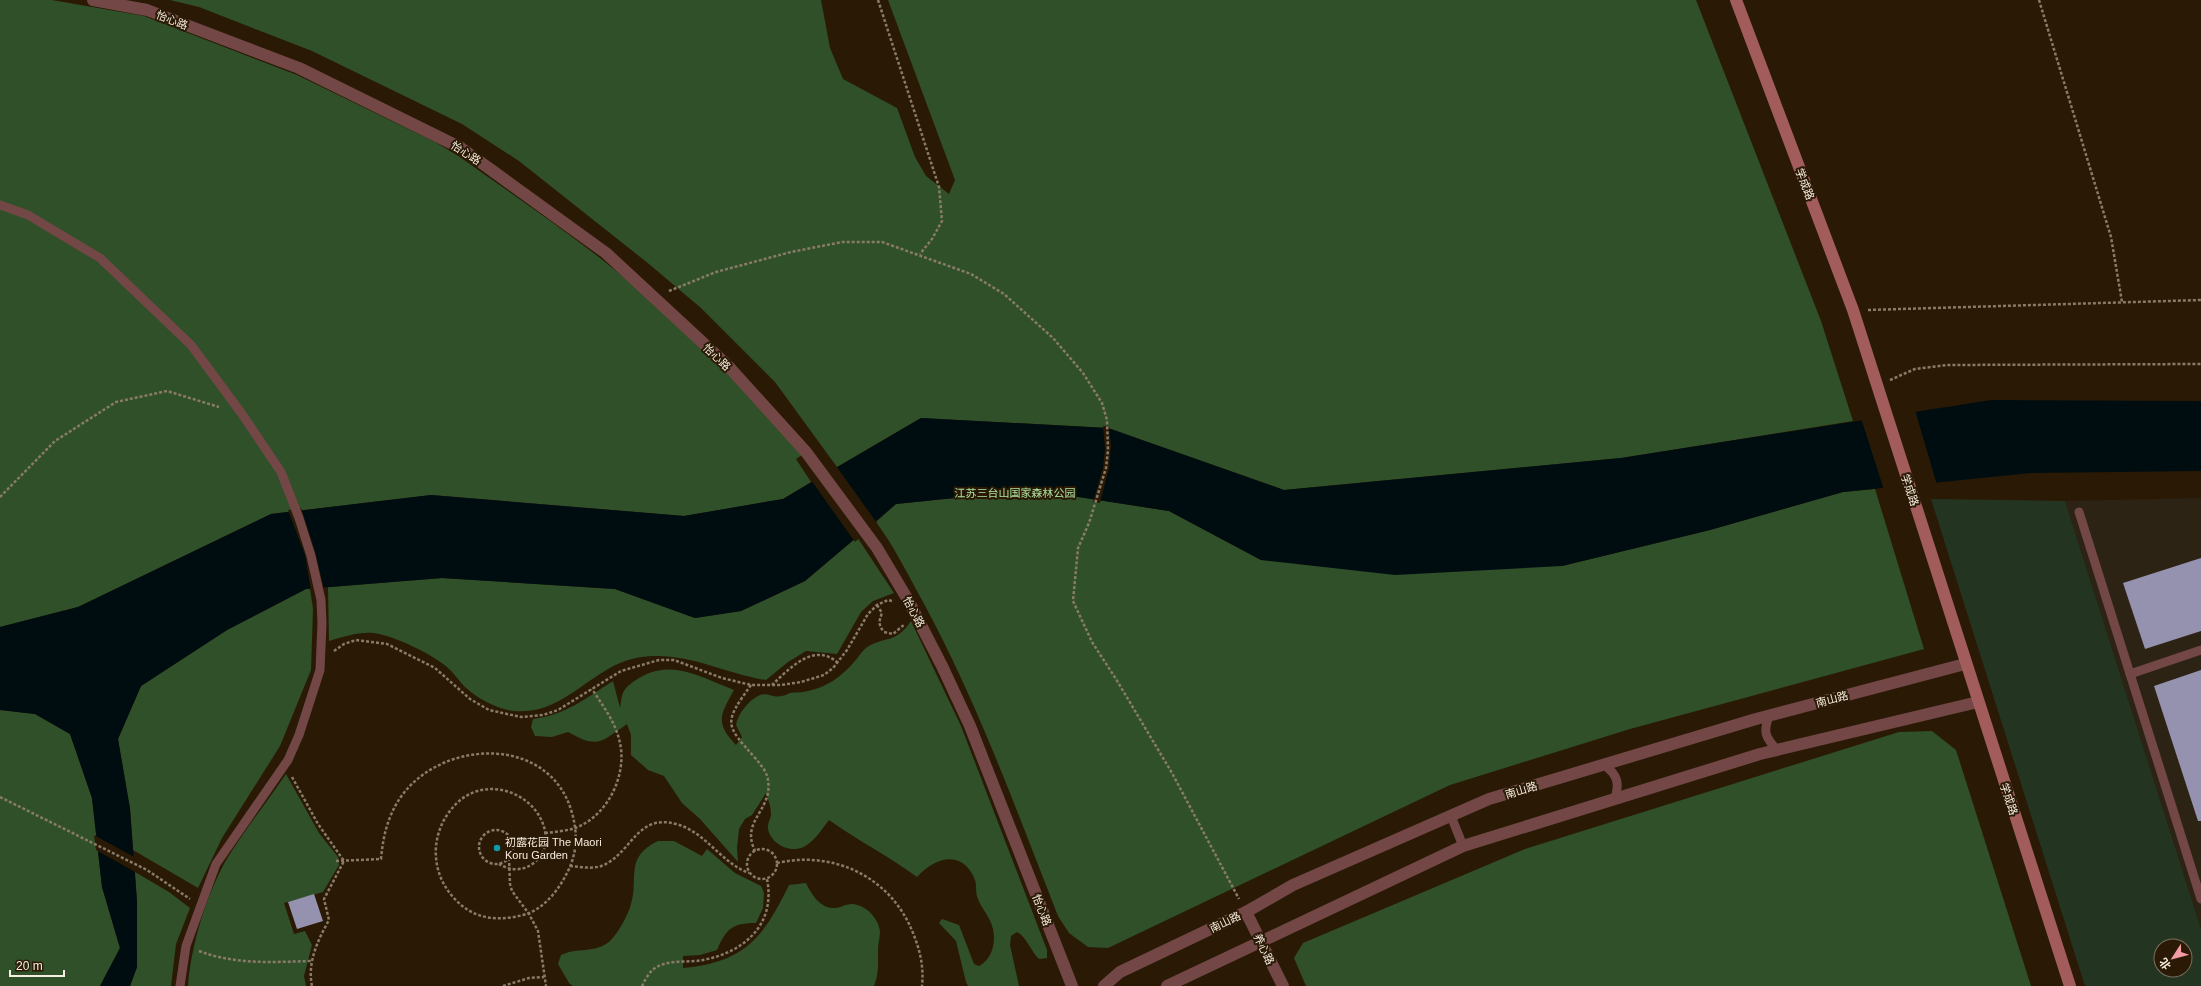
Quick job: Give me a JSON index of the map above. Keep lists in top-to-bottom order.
{
  "streets": {
    "street": [
      "怡心路",
      "学成路",
      "南山路",
      "养心路"
    ]
  },
  "crossings": [
    ["学成路", "南山路"],
    ["南山路", "养心路"]
  ],
  "parks": ["江苏三台山国家森林公园"],
  "places": ["初露花园 The Maori Koru Garden"],
  "scale_bar": "20 m",
  "north": "bottom left"
}
